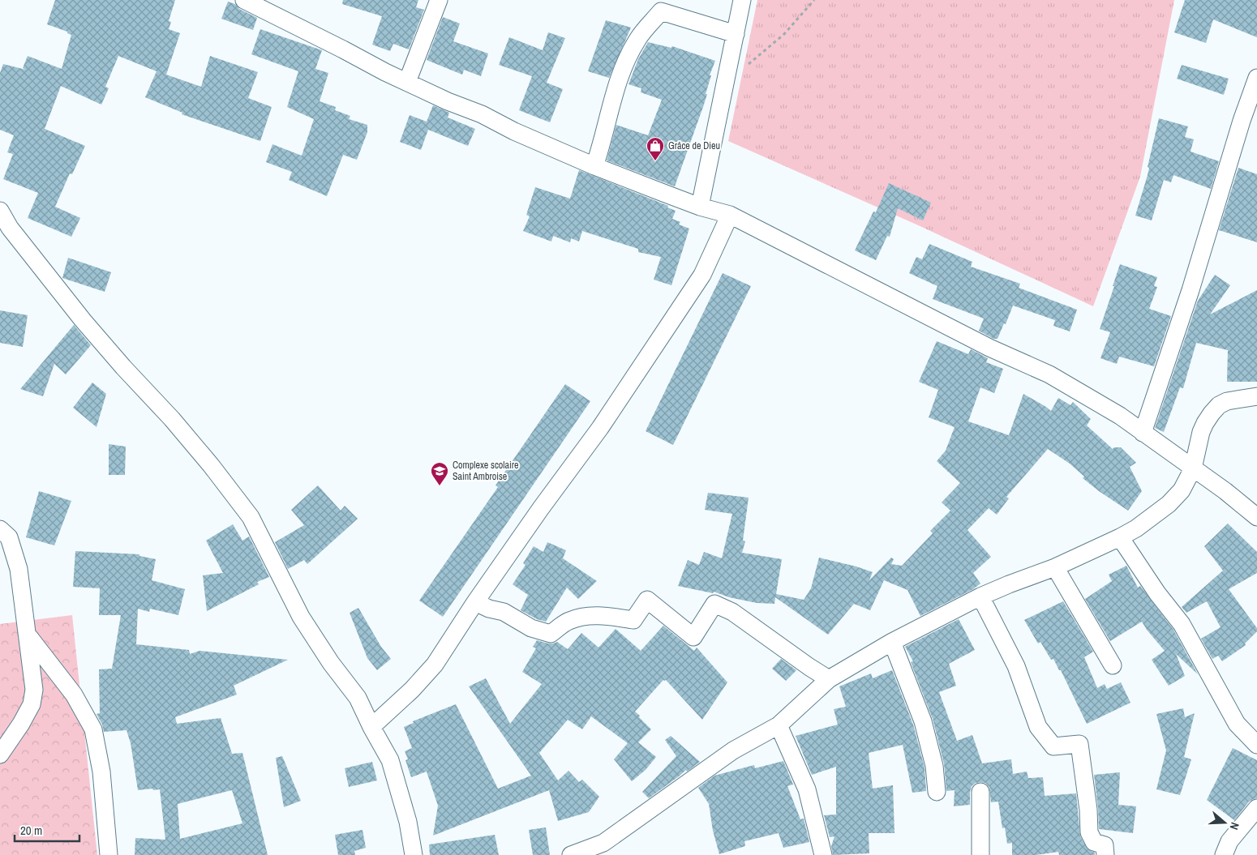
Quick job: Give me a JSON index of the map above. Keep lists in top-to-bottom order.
{
  "places": {
    "shop": ["Grâce de Dieu"],
    "school or university": ["Complexe scolaire Saint Ambroise"]
  },
  "scale_bar": "20 m",
  "north": "right"
}
